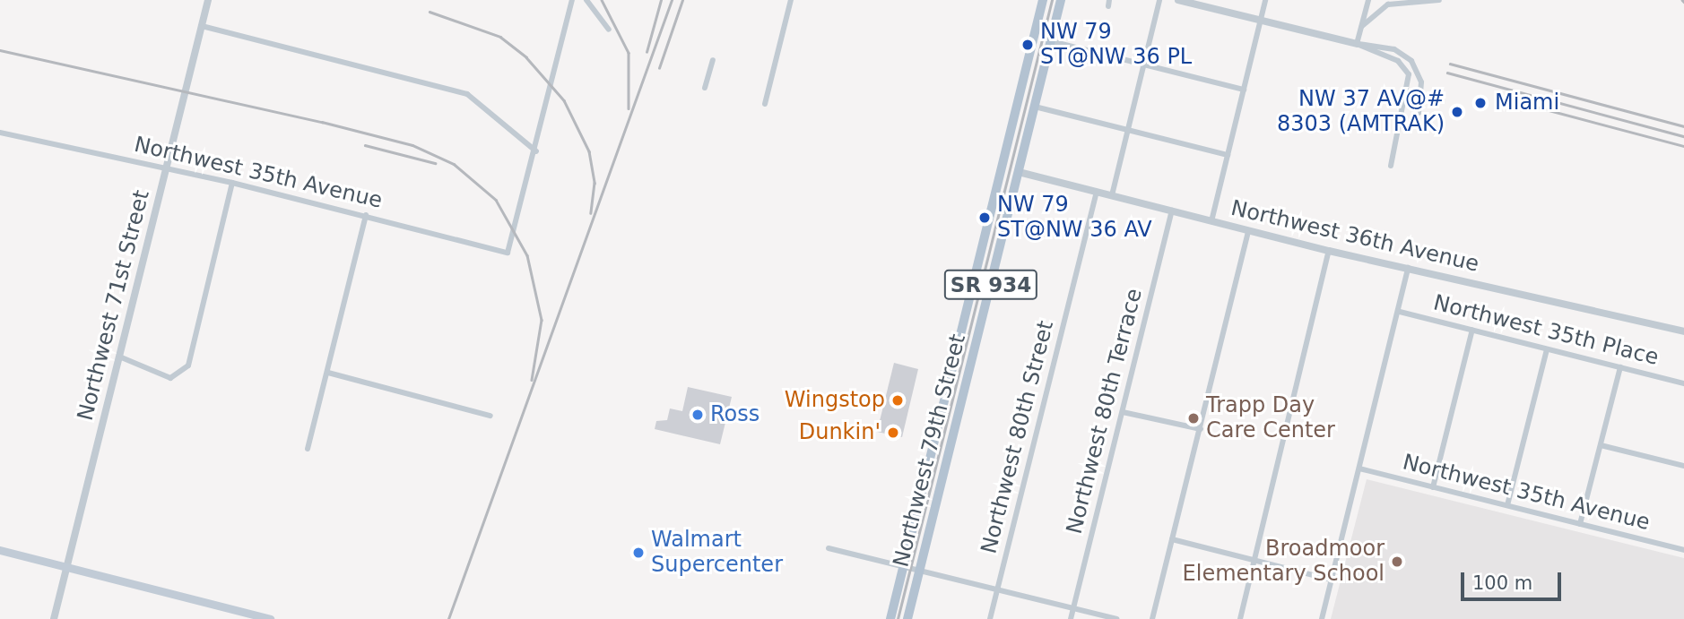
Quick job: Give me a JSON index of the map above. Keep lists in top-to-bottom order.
{
  "streets": {
    "main road": ["SR 934", "Northwest 79th Street"],
    "street": [
      "Northwest 35th Avenue",
      "Northwest 36th Avenue",
      "Northwest 71st Street",
      "Northwest 35th Place",
      "Northwest 80th Terrace",
      "Northwest 80th Street"
    ]
  },
  "crossings": [
    ["Northwest 35th Avenue", "Northwest 71st Street"],
    ["Northwest 36th Avenue", "Northwest 80th Terrace"],
    ["Northwest 36th Avenue", "Northwest 80th Street"],
    ["Northwest 36th Avenue", "Northwest 79th Street"]
  ],
  "places": [
    "NW 79 ST@NW 36 PL",
    "Miami",
    "NW 37 AV@# 8303 (AMTRAK)",
    "NW 79 ST@NW 36 AV",
    "Wingstop",
    "Ross",
    "Trapp Day Care Center",
    "Dunkin'",
    "Walmart Supercenter",
    "Broadmoor Elementary School"
  ],
  "scale_bar": "100 m"
}
